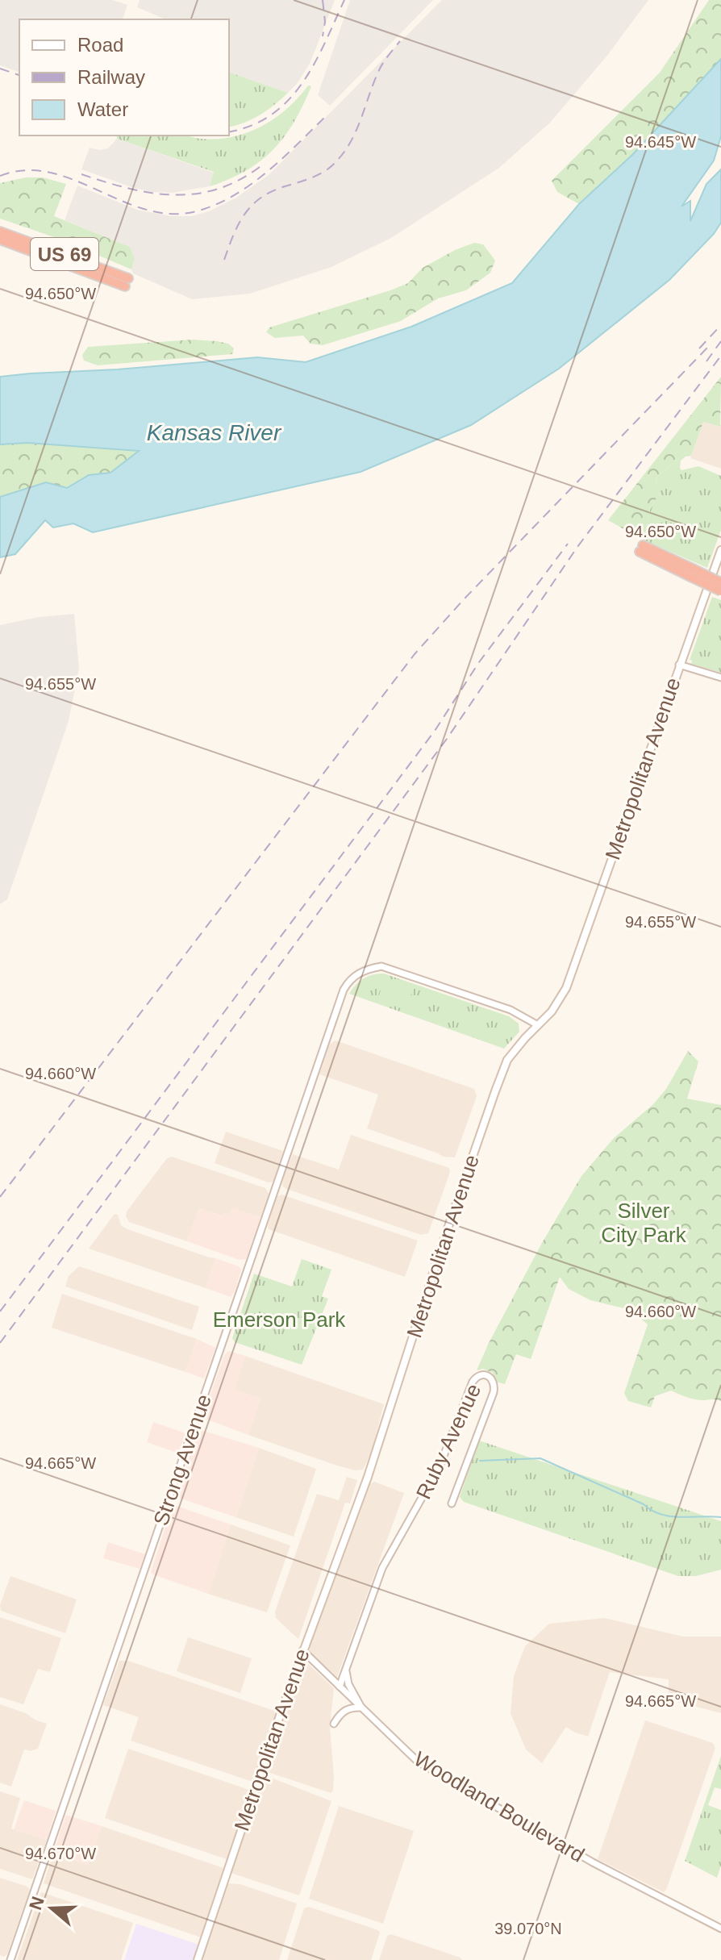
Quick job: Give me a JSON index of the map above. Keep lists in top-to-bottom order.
{
  "streets": {
    "highway": ["US 69"],
    "main road": ["Metropolitan Avenue"],
    "street": ["Ruby Avenue", "Strong Avenue", "Woodland Boulevard"]
  },
  "crossings": [
    ["Metropolitan Avenue", "Strong Avenue"],
    ["Metropolitan Avenue", "Woodland Boulevard"],
    ["Ruby Avenue", "Woodland Boulevard"]
  ],
  "water": ["Kansas River"],
  "parks": ["Silver City Park", "Emerson Park"],
  "legend": ["Road", "Railway", "Water"],
  "north": "left",
  "coordinates": [
    "94.645°W",
    "94.650°W",
    "94.655°W",
    "94.660°W",
    "94.665°W",
    "94.670°W",
    "39.070°N"
  ]
}
